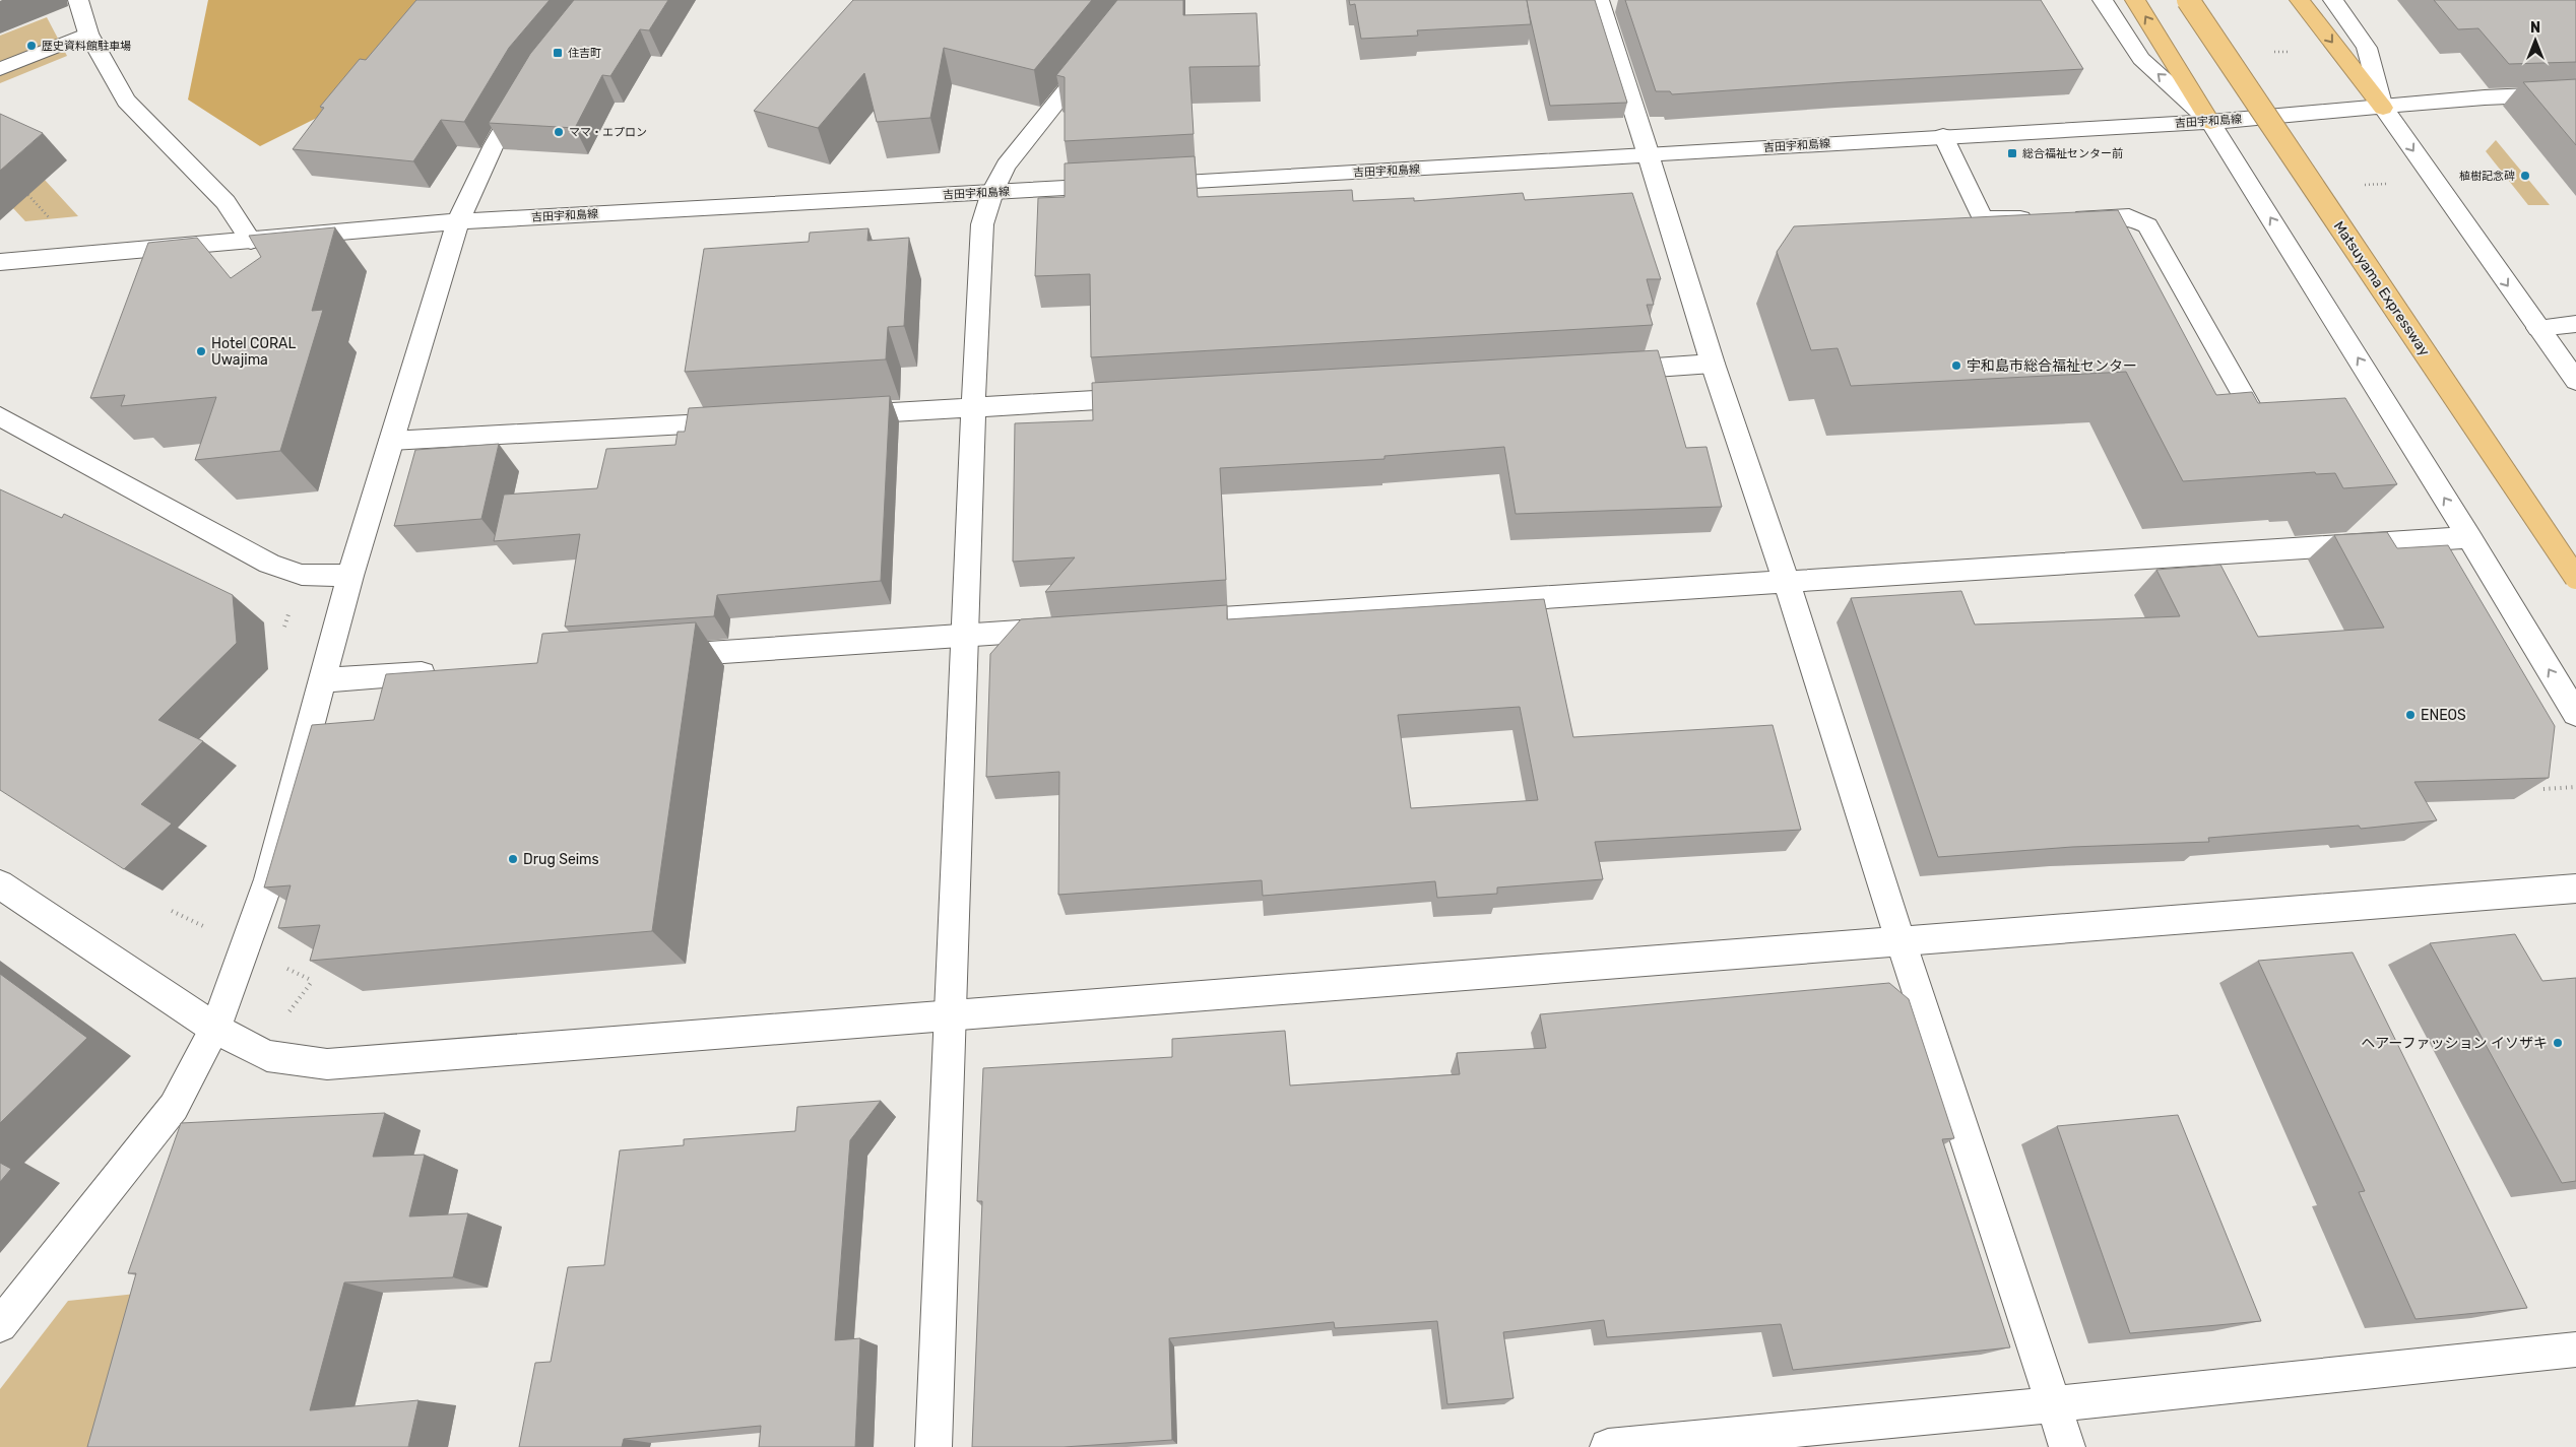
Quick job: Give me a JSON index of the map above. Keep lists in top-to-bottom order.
{
  "streets": {
    "highway": ["Matsuyama Expressway"],
    "street": ["吉田宇和島線"]
  },
  "places": {
    "other": [
      "歴史資料館駐車場",
      "ママ・エプロン",
      "植樹記念碑",
      "Hotel CORAL Uwajima",
      "宇和島市総合福祉センター",
      "ENEOS",
      "Drug Seims",
      "ヘアーファッション イソザキ"
    ],
    "transit": ["住吉町", "総合福祉センター前"]
  },
  "north": "top"
}
